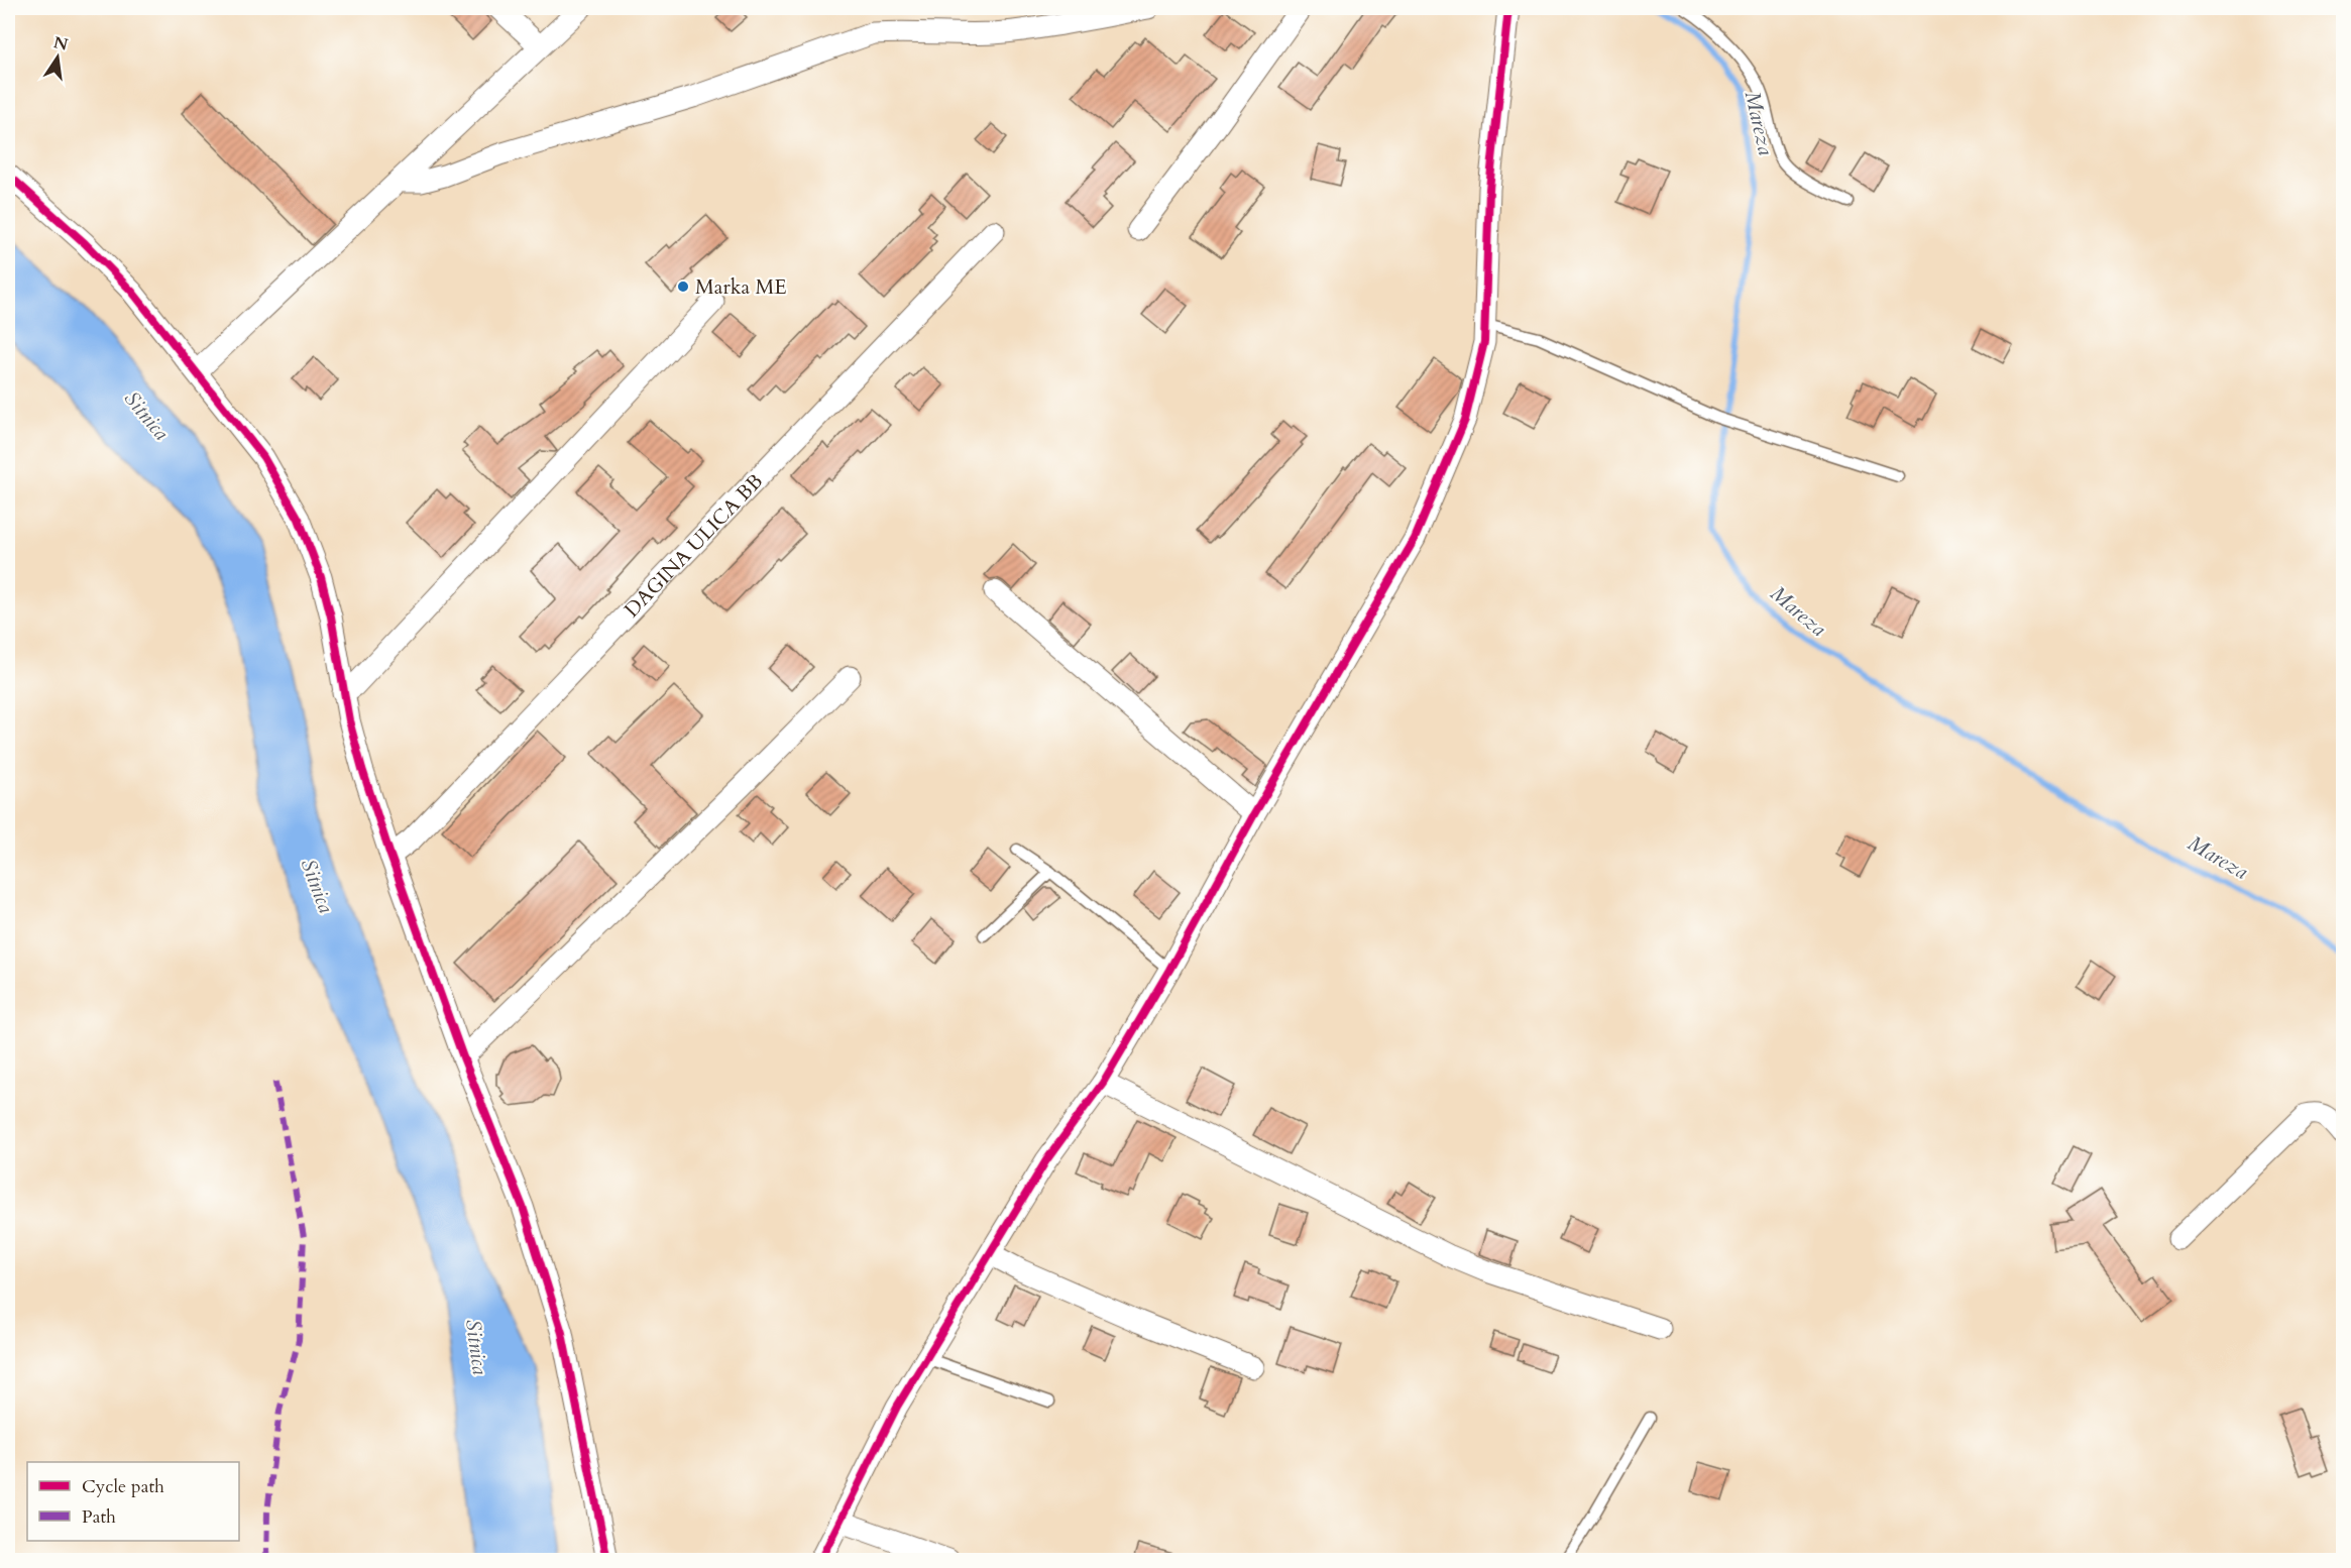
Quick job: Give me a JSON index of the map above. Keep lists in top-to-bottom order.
{
  "streets": {
    "street": ["DAGINA ULICA BB"]
  },
  "water": ["Mareza", "Sitnica"],
  "places": ["Marka ME"],
  "legend": ["Cycle path", "Path"],
  "north": "top"
}
